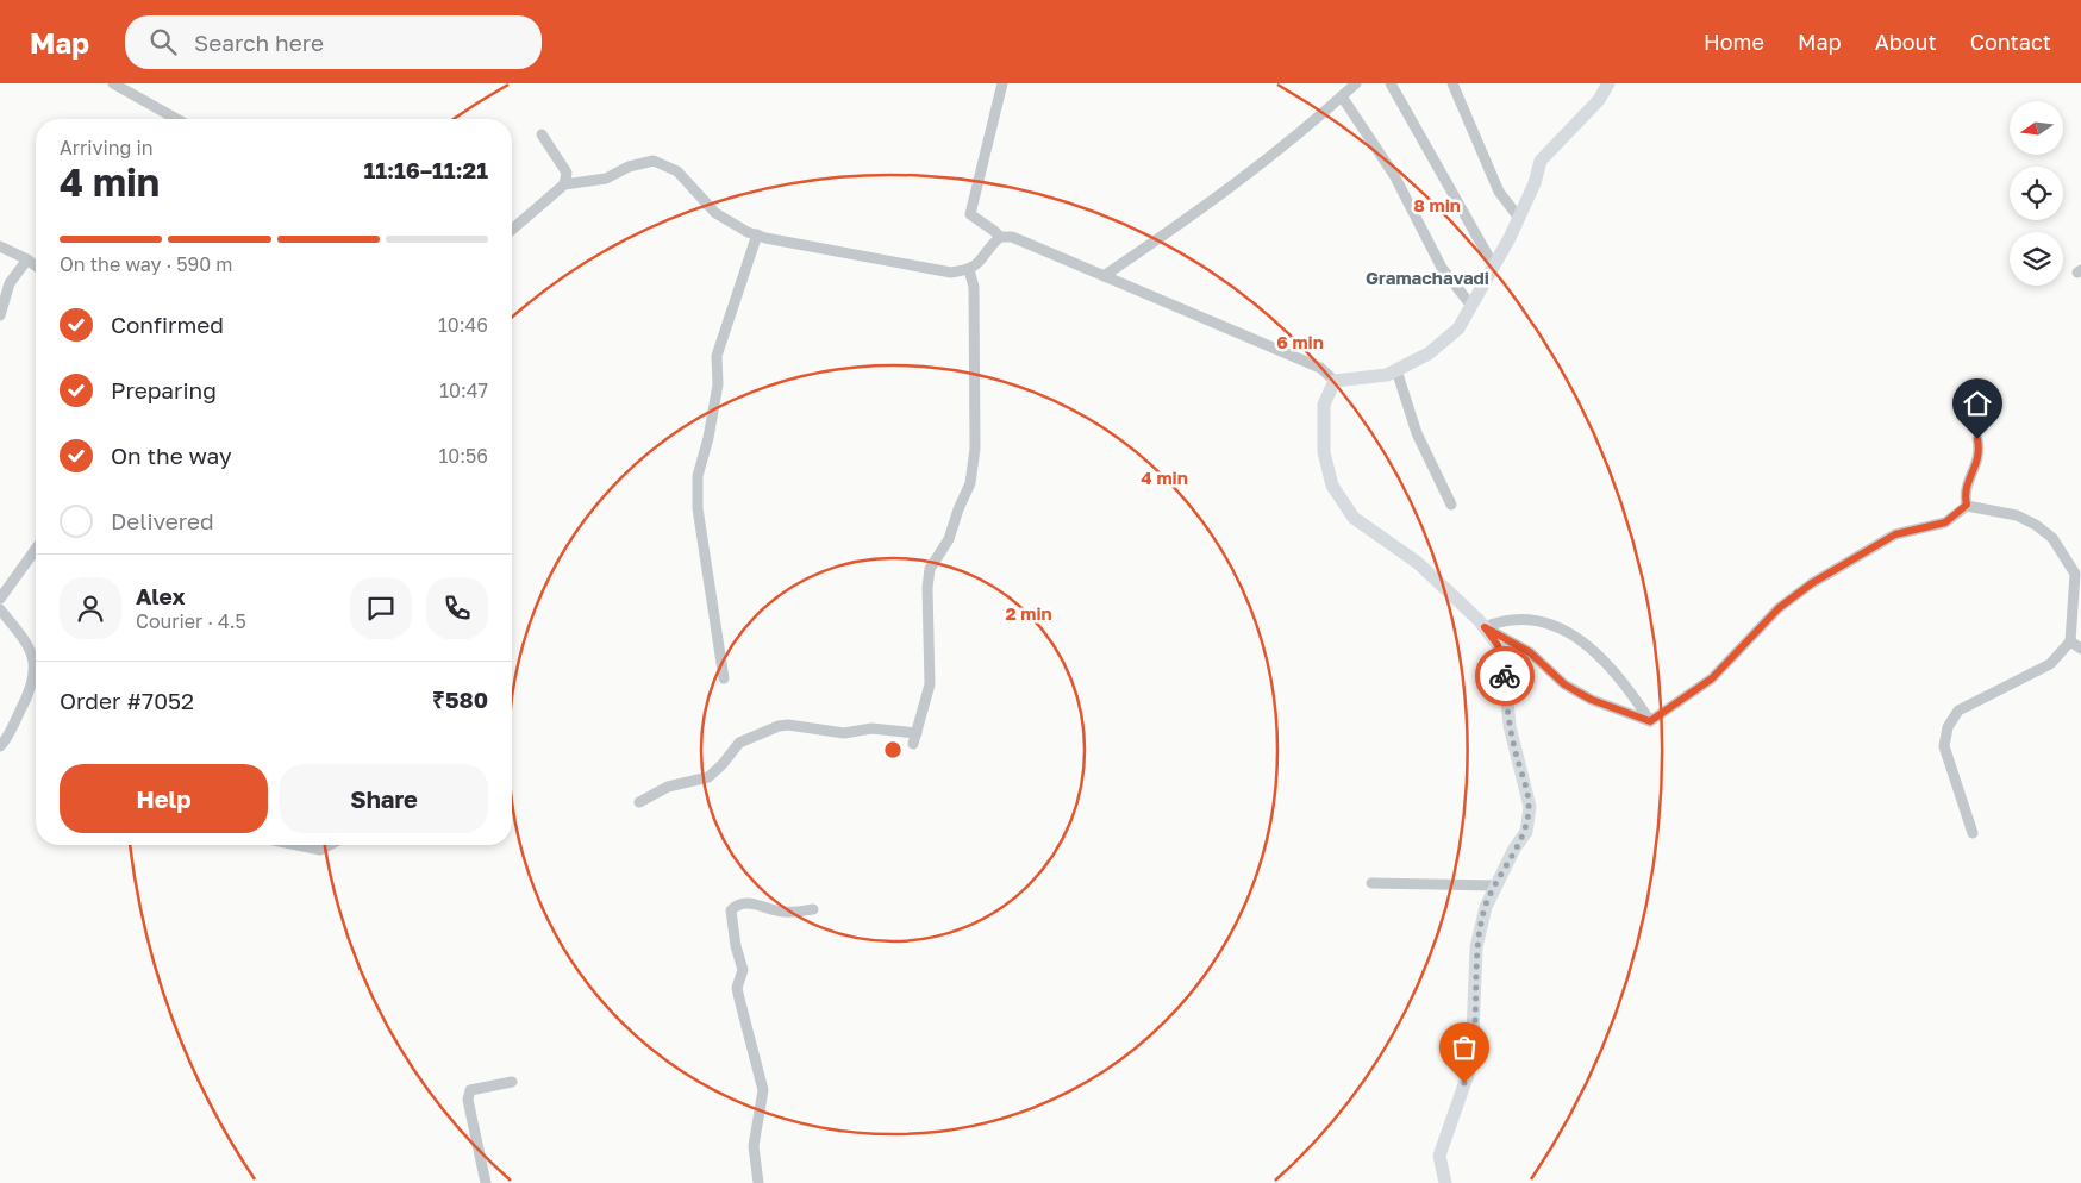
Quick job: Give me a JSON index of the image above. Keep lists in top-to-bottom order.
{
  "districts": ["Gramachavadi"],
  "north": "left",
  "page": {
    "header": "Map",
    "search": "Search here",
    "nav": [
      "Home",
      "Map",
      "About",
      "Contact"
    ],
    "heading": ["4 min", "Arriving in", "11:16–11:21"],
    "panel": [
      "Alex",
      "Courier · 4.5",
      "Order #7052",
      "₹580"
    ],
    "bar": "On the way · 590 m",
    "list": [
      ["Confirmed", "10:46"],
      ["Preparing", "10:47"],
      ["On the way", "10:56"],
      "Delivered"
    ],
    "buttons": ["Help", "Share"]
  },
  "rings": [
    "8 min",
    "6 min",
    "4 min",
    "2 min"
  ]
}
